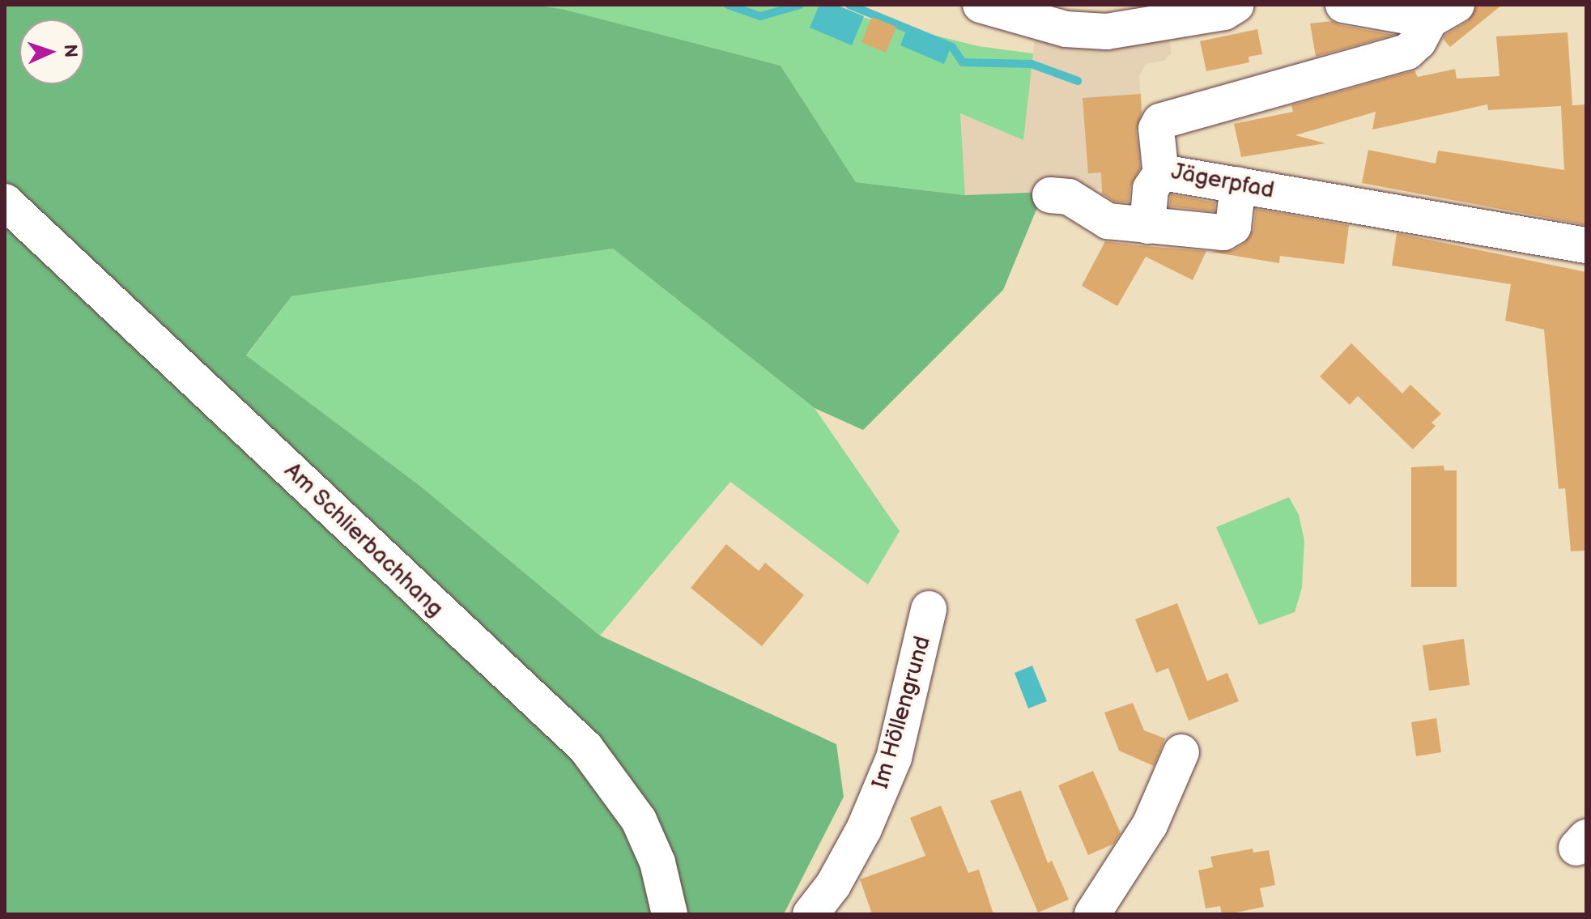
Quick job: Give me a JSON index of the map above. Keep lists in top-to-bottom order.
{
  "streets": {
    "street": ["Jägerpfad", "Am Schlierbachhang", "Im Höllengrund"]
  },
  "north": "right"
}
